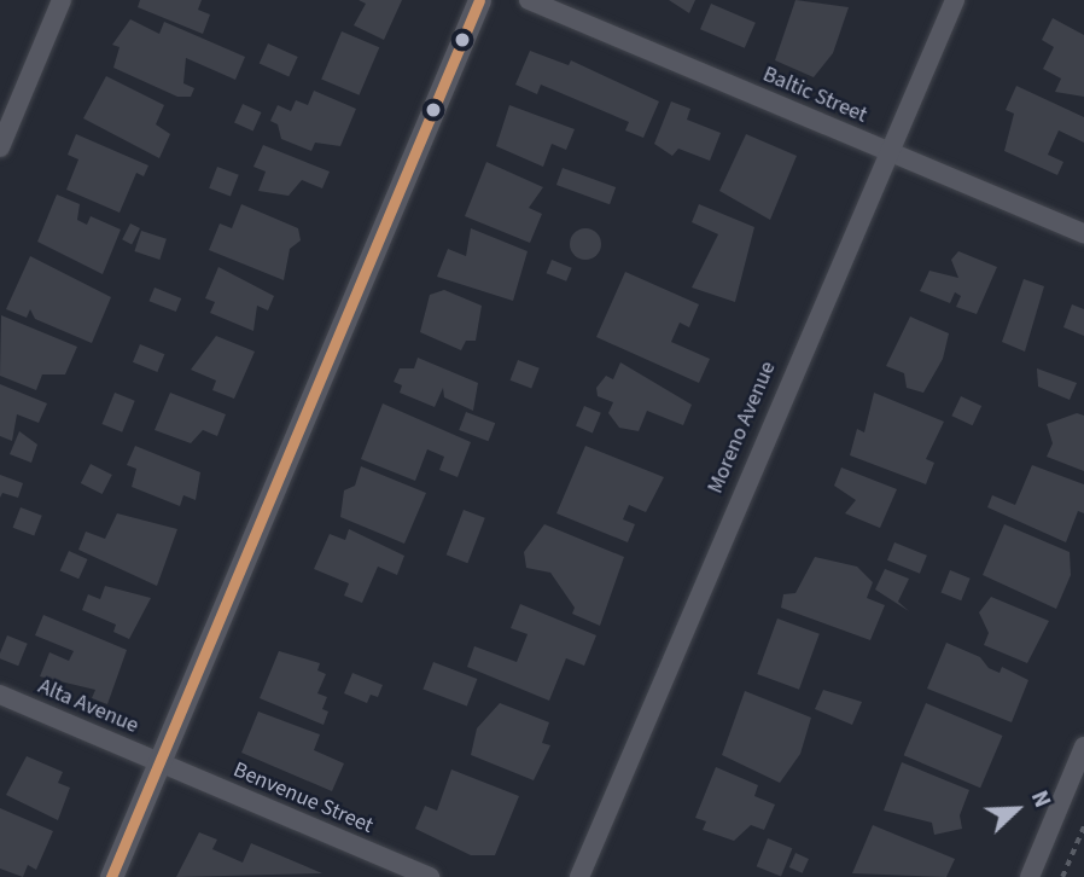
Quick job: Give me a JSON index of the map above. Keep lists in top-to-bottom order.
{
  "streets": {
    "street": [
      "Baltic Street",
      "Moreno Avenue",
      "Alta Avenue",
      "Benvenue Street"
    ]
  },
  "crossings": [
    ["Baltic Street", "Moreno Avenue"],
    ["Alta Avenue", "Benvenue Street"]
  ],
  "north": "top right"
}
